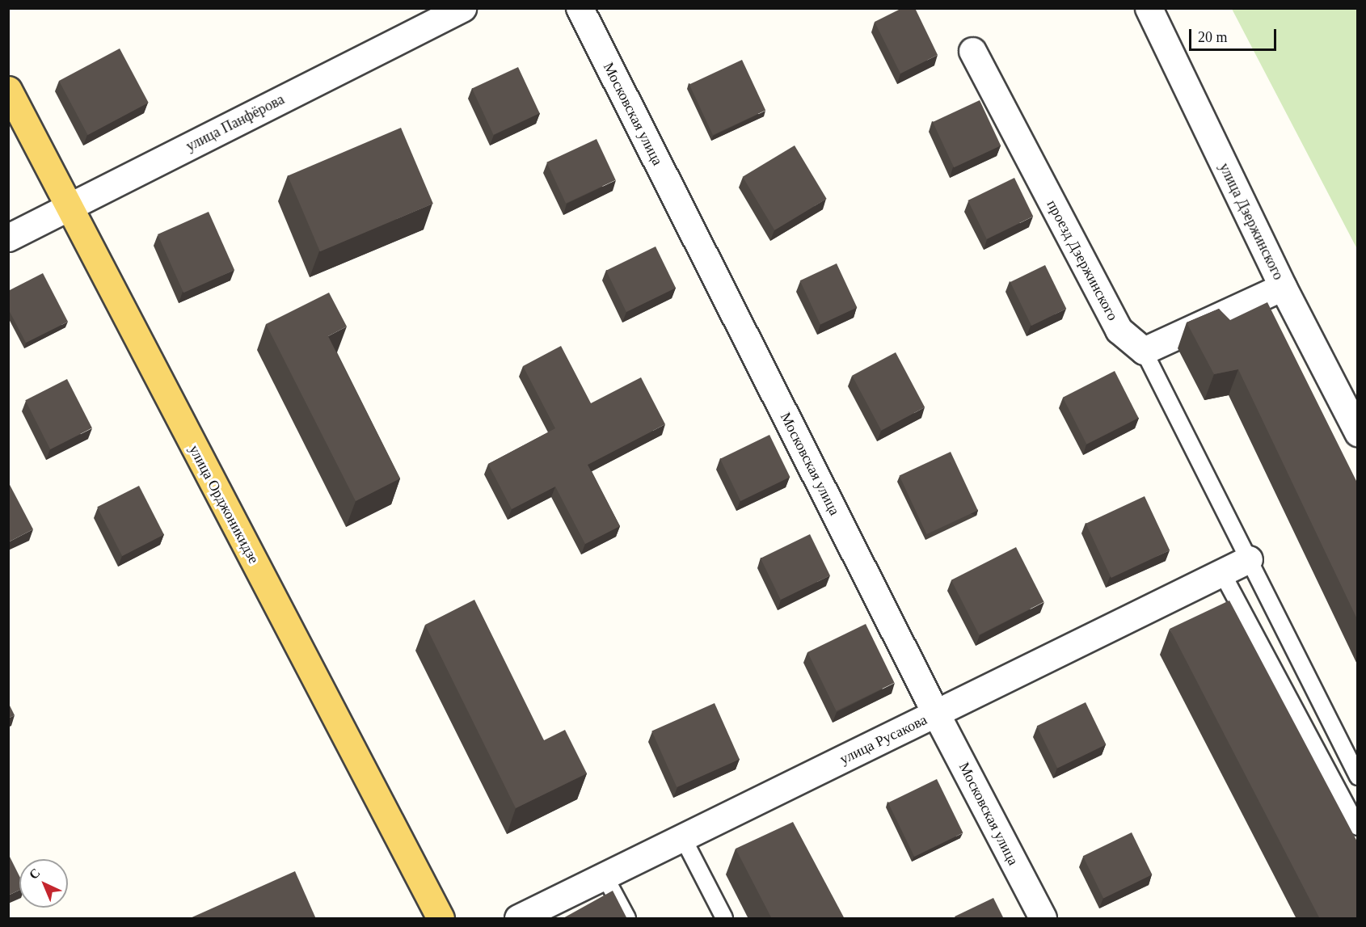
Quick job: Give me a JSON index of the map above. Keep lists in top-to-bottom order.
{
  "streets": {
    "main road": ["улица Орджоникидзе"],
    "street": [
      "Московская улица",
      "улица Панфёрова",
      "улица Дзержинского",
      "проезд Дзержинского",
      "улица Русакова"
    ]
  },
  "crossings": [
    ["Московская улица", "улица Русакова"],
    ["улица Панфёрова", "улица Орджоникидзе"]
  ],
  "scale_bar": "20 m",
  "north": "top left"
}
